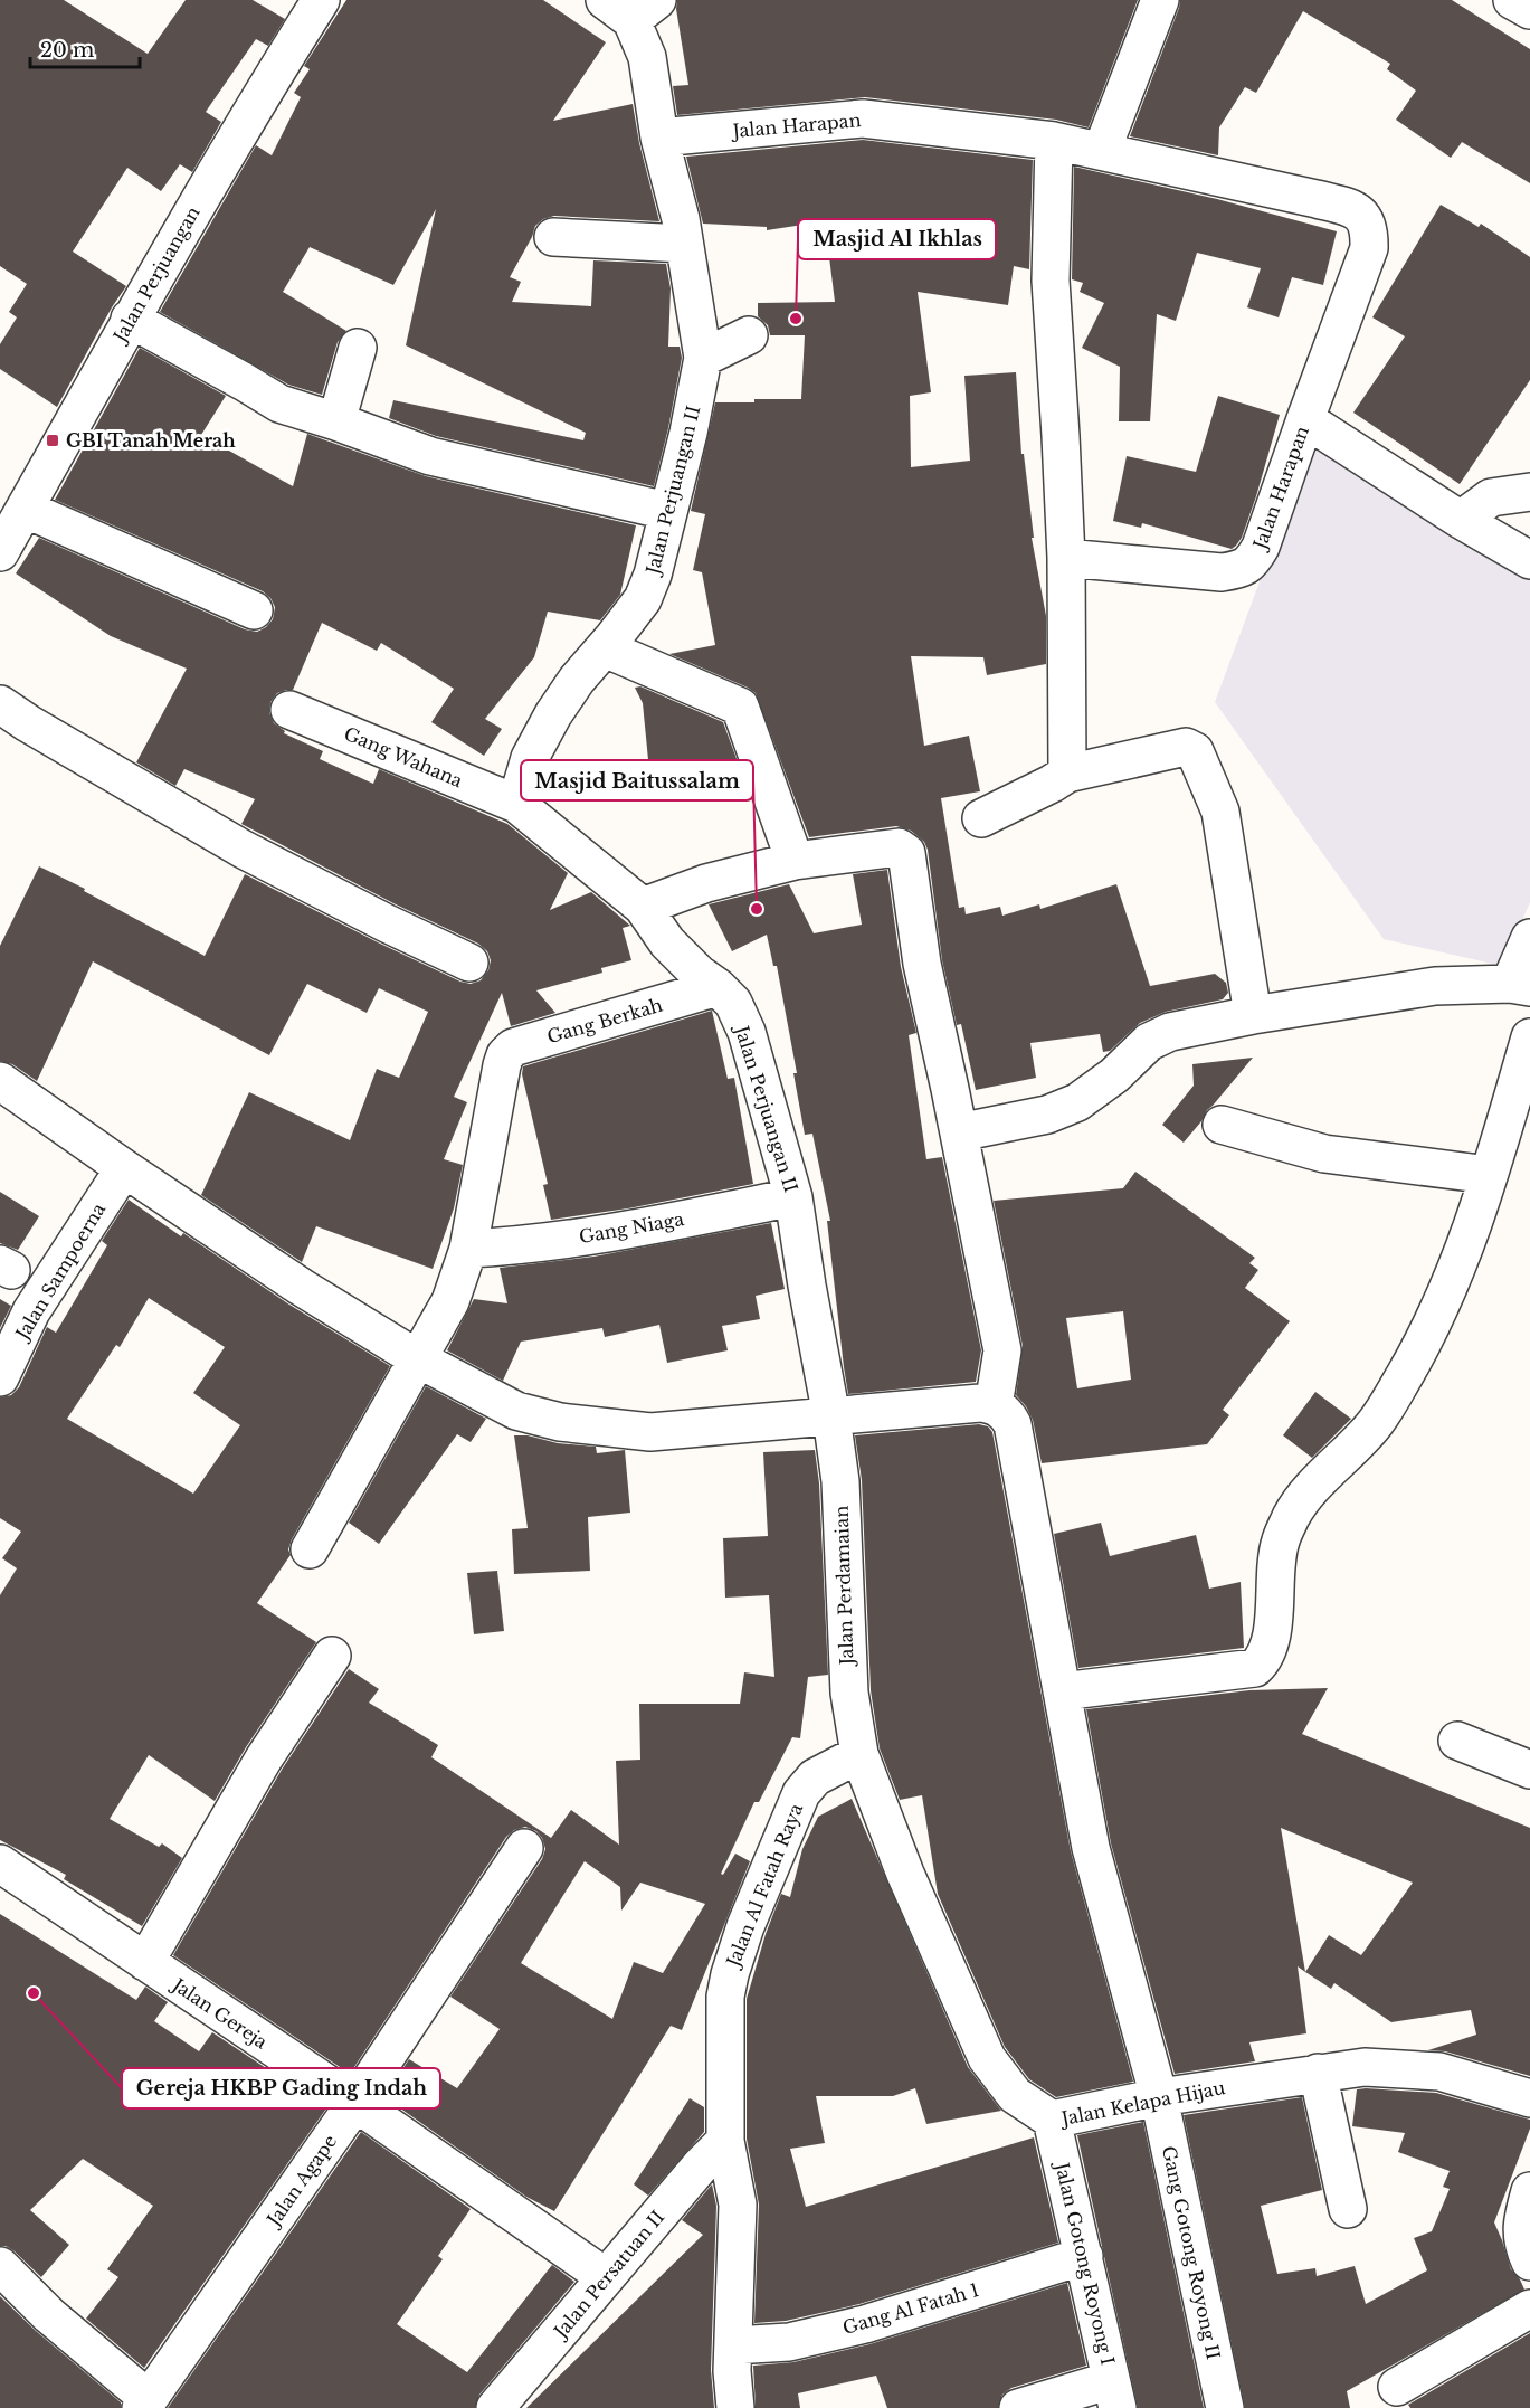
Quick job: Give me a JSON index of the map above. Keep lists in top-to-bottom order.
{
  "streets": {
    "street": [
      "Jalan Harapan",
      "Jalan Perjuangan",
      "Jalan Perjuangan II",
      "Gang Wahana",
      "Gang Berkah",
      "Gang Niaga",
      "Jalan Sampoerna",
      "Jalan Perdamaian",
      "Jalan Al Fatah Raya",
      "Jalan Gereja",
      "Jalan Kelapa Hijau",
      "Jalan Agape",
      "Gang Gotong Royong II",
      "Jalan Gotong Royong I",
      "Jalan Persatuan II",
      "Gang Al Fatah 1"
    ]
  },
  "crossings": [
    ["Jalan Harapan", "Jalan Perjuangan II"],
    ["Jalan Perjuangan II", "Gang Wahana"],
    ["Jalan Perjuangan II", "Gang Berkah"],
    ["Jalan Perjuangan II", "Gang Niaga"],
    ["Jalan Perjuangan II", "Jalan Perdamaian"],
    ["Gang Berkah", "Gang Niaga"],
    ["Jalan Perdamaian", "Jalan Al Fatah Raya"],
    ["Jalan Perdamaian", "Jalan Kelapa Hijau"],
    ["Jalan Al Fatah Raya", "Jalan Kelapa Hijau"],
    ["Jalan Al Fatah Raya", "Jalan Persatuan II"],
    ["Jalan Al Fatah Raya", "Gang Al Fatah 1"],
    ["Jalan Gereja", "Jalan Agape"],
    ["Jalan Gereja", "Jalan Persatuan II"],
    ["Jalan Kelapa Hijau", "Gang Gotong Royong II"],
    ["Jalan Kelapa Hijau", "Jalan Gotong Royong I"],
    ["Jalan Gotong Royong I", "Gang Al Fatah 1"]
  ],
  "places": {
    "other": ["Masjid Al Ikhlas", "Masjid Baitussalam", "Gereja HKBP Gading Indah"],
    "transit": ["GBI Tanah Merah"]
  },
  "scale_bar": "20 m"
}
